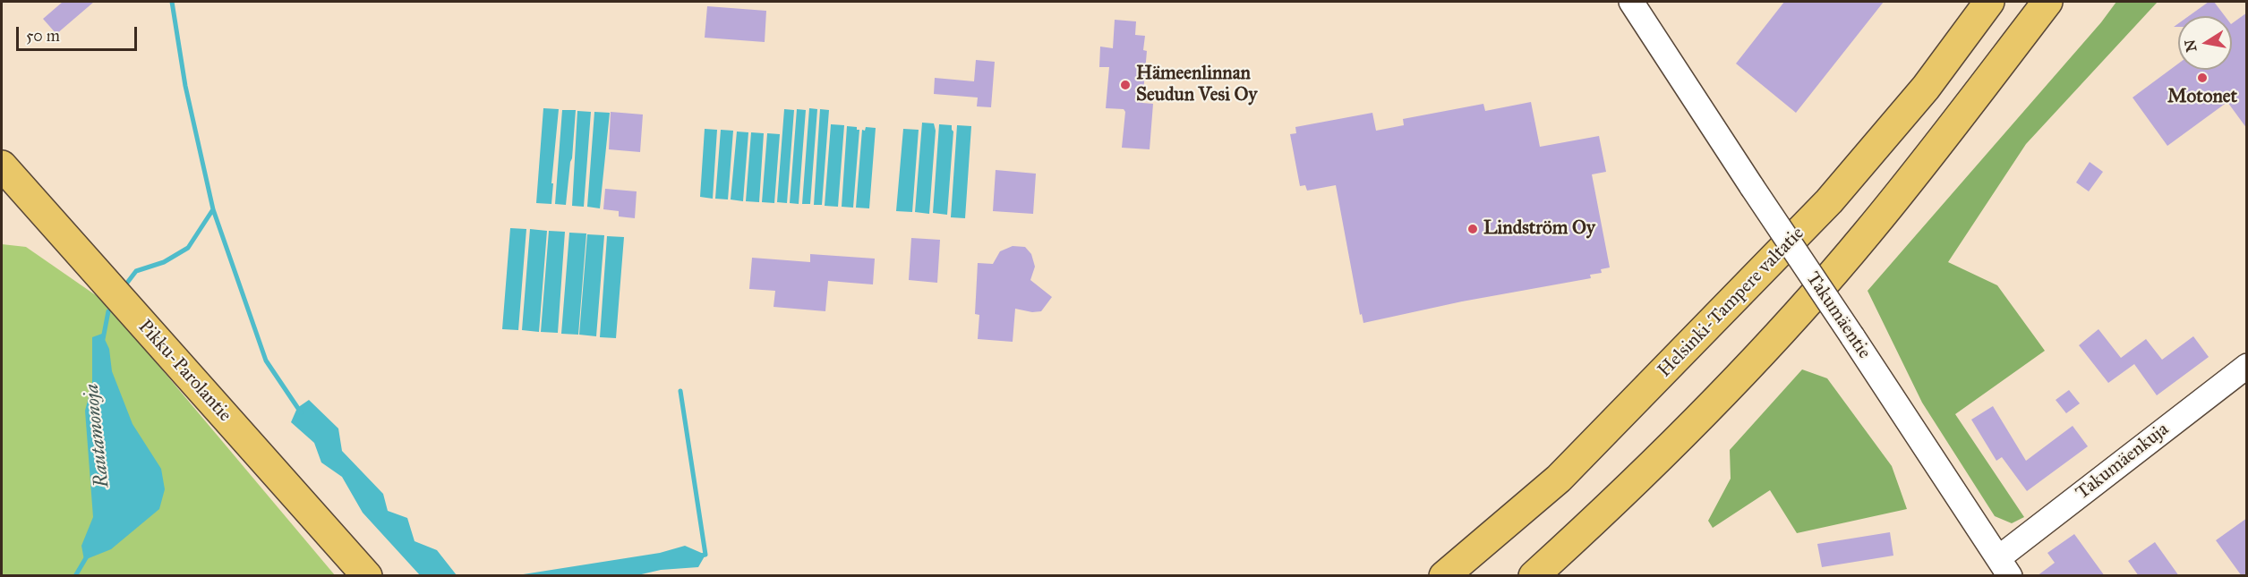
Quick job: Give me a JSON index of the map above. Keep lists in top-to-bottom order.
{
  "streets": {
    "main road": ["Helsinki-Tampere valtatie", "Pikku-Parolantie"],
    "street": ["Takumäentie", "Takumäenkuja"]
  },
  "crossings": [
    ["Takumäentie", "Takumäenkuja"]
  ],
  "water": ["Rautamonoja"],
  "places": ["Motonet", "Hämeenlinnan Seudun Vesi Oy", "Lindström Oy"],
  "scale_bar": "50 m",
  "north": "left"
}
